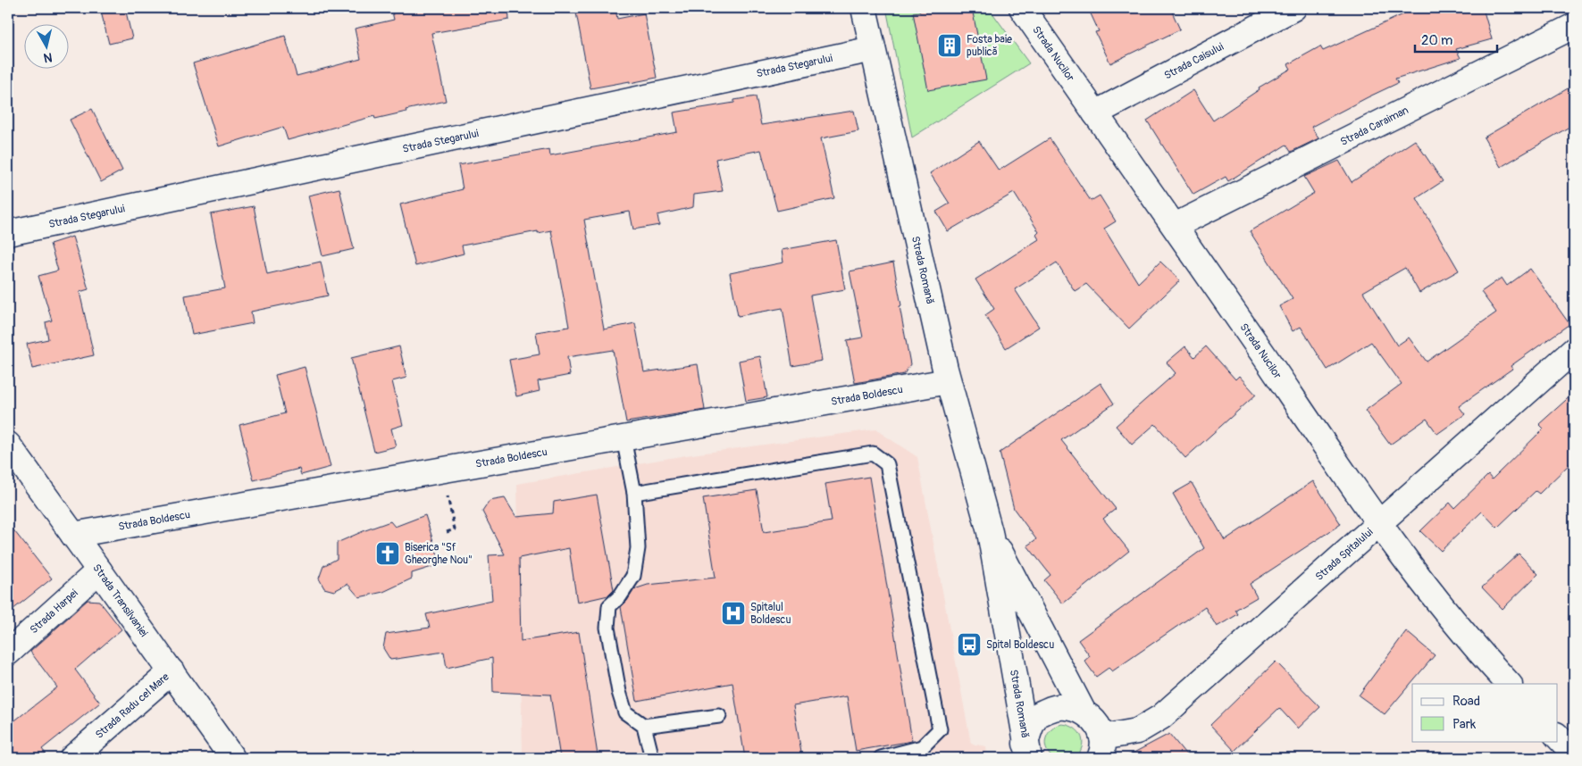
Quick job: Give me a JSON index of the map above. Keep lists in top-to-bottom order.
{
  "streets": {
    "street": [
      "Strada Nucilor",
      "Strada Caisului",
      "Strada Stegarului",
      "Strada Caraiman",
      "Strada Romană",
      "Strada Boldescu",
      "Strada Spitalului",
      "Strada Transilvaniei",
      "Strada Harpei",
      "Strada Radu cel Mare"
    ]
  },
  "crossings": [
    ["Strada Nucilor", "Strada Caisului"],
    ["Strada Nucilor", "Strada Caraiman"],
    ["Strada Nucilor", "Strada Spitalului"],
    ["Strada Stegarului", "Strada Romană"],
    ["Strada Romană", "Strada Boldescu"],
    ["Strada Romană", "Strada Spitalului"],
    ["Strada Boldescu", "Strada Transilvaniei"],
    ["Strada Transilvaniei", "Strada Harpei"],
    ["Strada Transilvaniei", "Strada Radu cel Mare"]
  ],
  "places": {
    "building": ["Fosta baie publică"],
    "church": ["Biserica \"Sf Gheorghe Nou\""],
    "hospital": ["Spitalul Boldescu"],
    "bus stop": ["Spital Boldescu"]
  },
  "legend": ["Road", "Park"],
  "scale_bar": "20 m",
  "north": "bottom"
}
